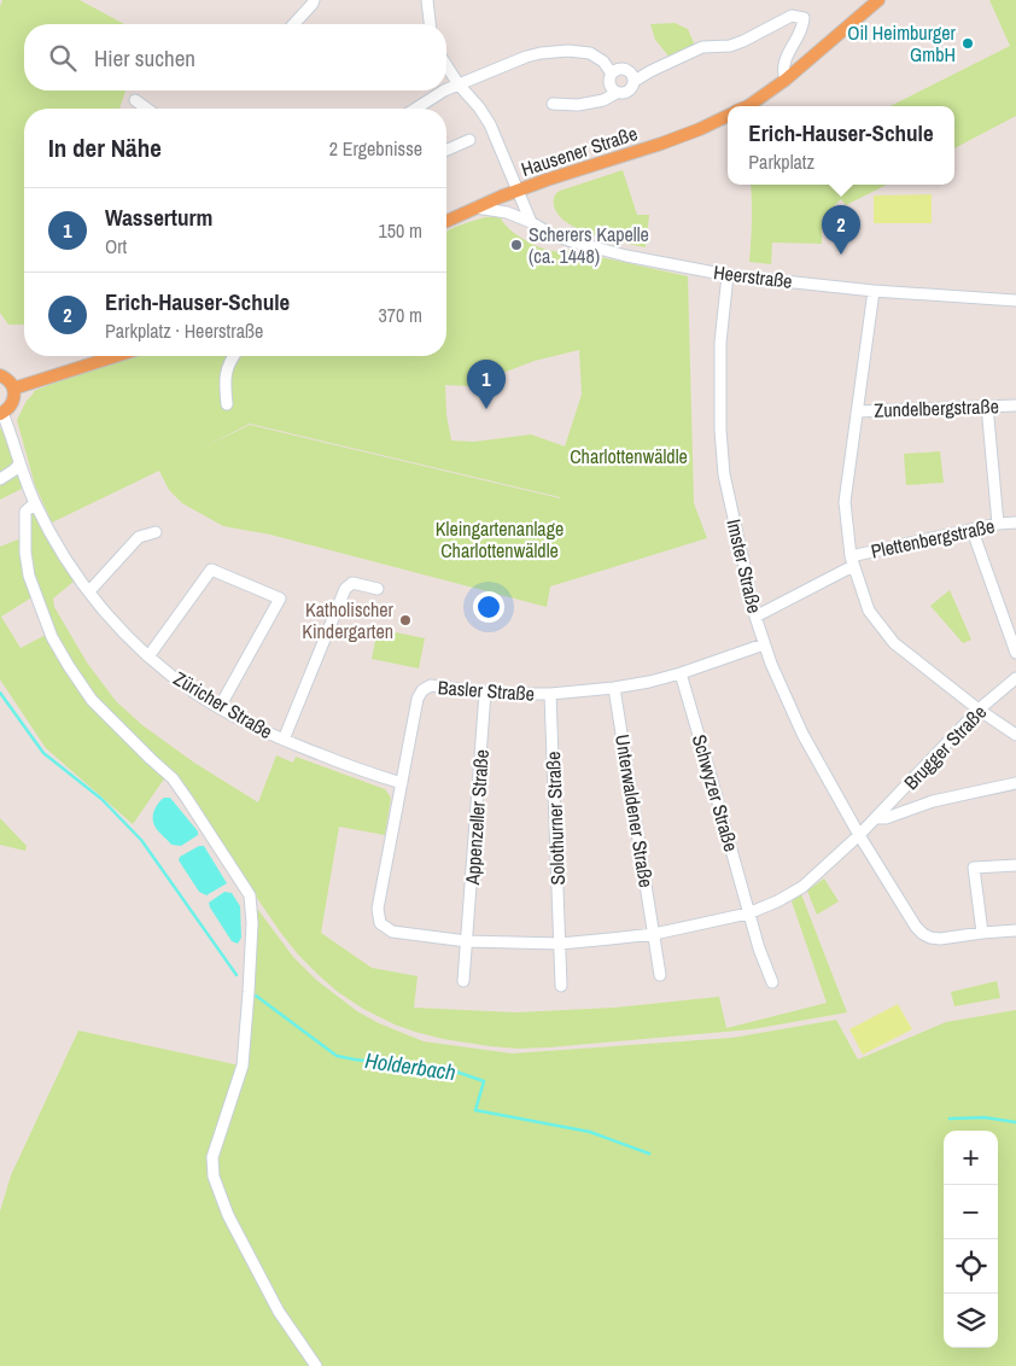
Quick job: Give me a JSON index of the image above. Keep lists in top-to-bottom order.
{
  "streets": {
    "main road": ["Hausener Straße"],
    "street": [
      "Heerstraße",
      "Zundelbergstraße",
      "Plettenbergstraße",
      "Imster Straße",
      "Basler Straße",
      "Züricher Straße",
      "Brugger Straße",
      "Schwyzer Straße",
      "Unterwaldener Straße",
      "Appenzeller Straße",
      "Solothurner Straße"
    ]
  },
  "crossings": [
    ["Hausener Straße", "Heerstraße"],
    ["Heerstraße", "Imster Straße"],
    ["Plettenbergstraße", "Imster Straße"],
    ["Imster Straße", "Basler Straße"],
    ["Imster Straße", "Brugger Straße"],
    ["Basler Straße", "Züricher Straße"],
    ["Basler Straße", "Brugger Straße"],
    ["Basler Straße", "Schwyzer Straße"],
    ["Basler Straße", "Unterwaldener Straße"],
    ["Basler Straße", "Appenzeller Straße"],
    ["Basler Straße", "Solothurner Straße"]
  ],
  "water": ["Holderbach"],
  "parks": ["Charlottenwäldle", "Kleingartenanlage Charlottenwäldle"],
  "places": ["Oil Heimburger GmbH", "Scherers Kapelle (ca. 1448)", "Katholischer Kindergarten"],
  "page": {
    "search": "Hier suchen",
    "popup": ["Erich-Hauser-Schule", "Parkplatz"],
    "heading": ["In der Nähe", "2 Ergebnisse"],
    "list": [
      {
        "mark": "1",
        "name": "Wasserturm",
        "note": "Ort",
        "value": "150 m"
      },
      {
        "mark": "2",
        "name": "Erich-Hauser-Schule",
        "note": "Parkplatz · Heerstraße",
        "value": "370 m"
      }
    ],
    "pins": ["2", "1"],
    "map_buttons": ["+", "−"]
  }
}
